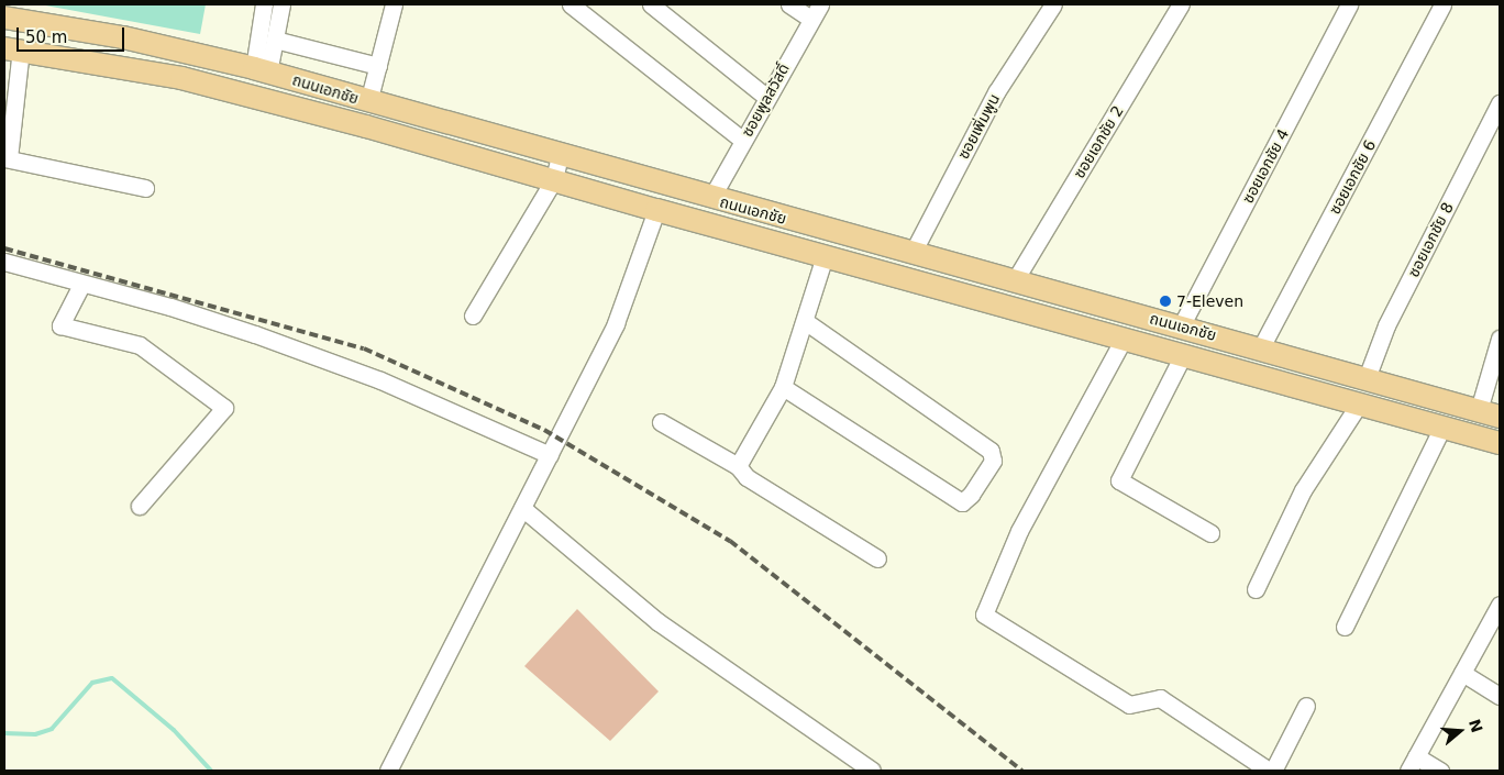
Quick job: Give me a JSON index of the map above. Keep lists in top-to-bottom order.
{
  "streets": {
    "main road": ["ถนนเอกชัย"],
    "street": [
      "ซอยพูลสวัสดิ์",
      "ซอยเพิ่มพูน",
      "ซอยเอกชัย 2",
      "ซอยเอกชัย 4",
      "ซอยเอกชัย 6",
      "ซอยเอกชัย 8"
    ]
  },
  "crossings": [
    ["ถนนเอกชัย", "ซอยพูลสวัสดิ์"],
    ["ถนนเอกชัย", "ซอยเพิ่มพูน"],
    ["ถนนเอกชัย", "ซอยเอกชัย 2"],
    ["ถนนเอกชัย", "ซอยเอกชัย 4"],
    ["ถนนเอกชัย", "ซอยเอกชัย 6"],
    ["ถนนเอกชัย", "ซอยเอกชัย 8"]
  ],
  "places": ["7-Eleven"],
  "scale_bar": "50 m",
  "north": "right"
}
